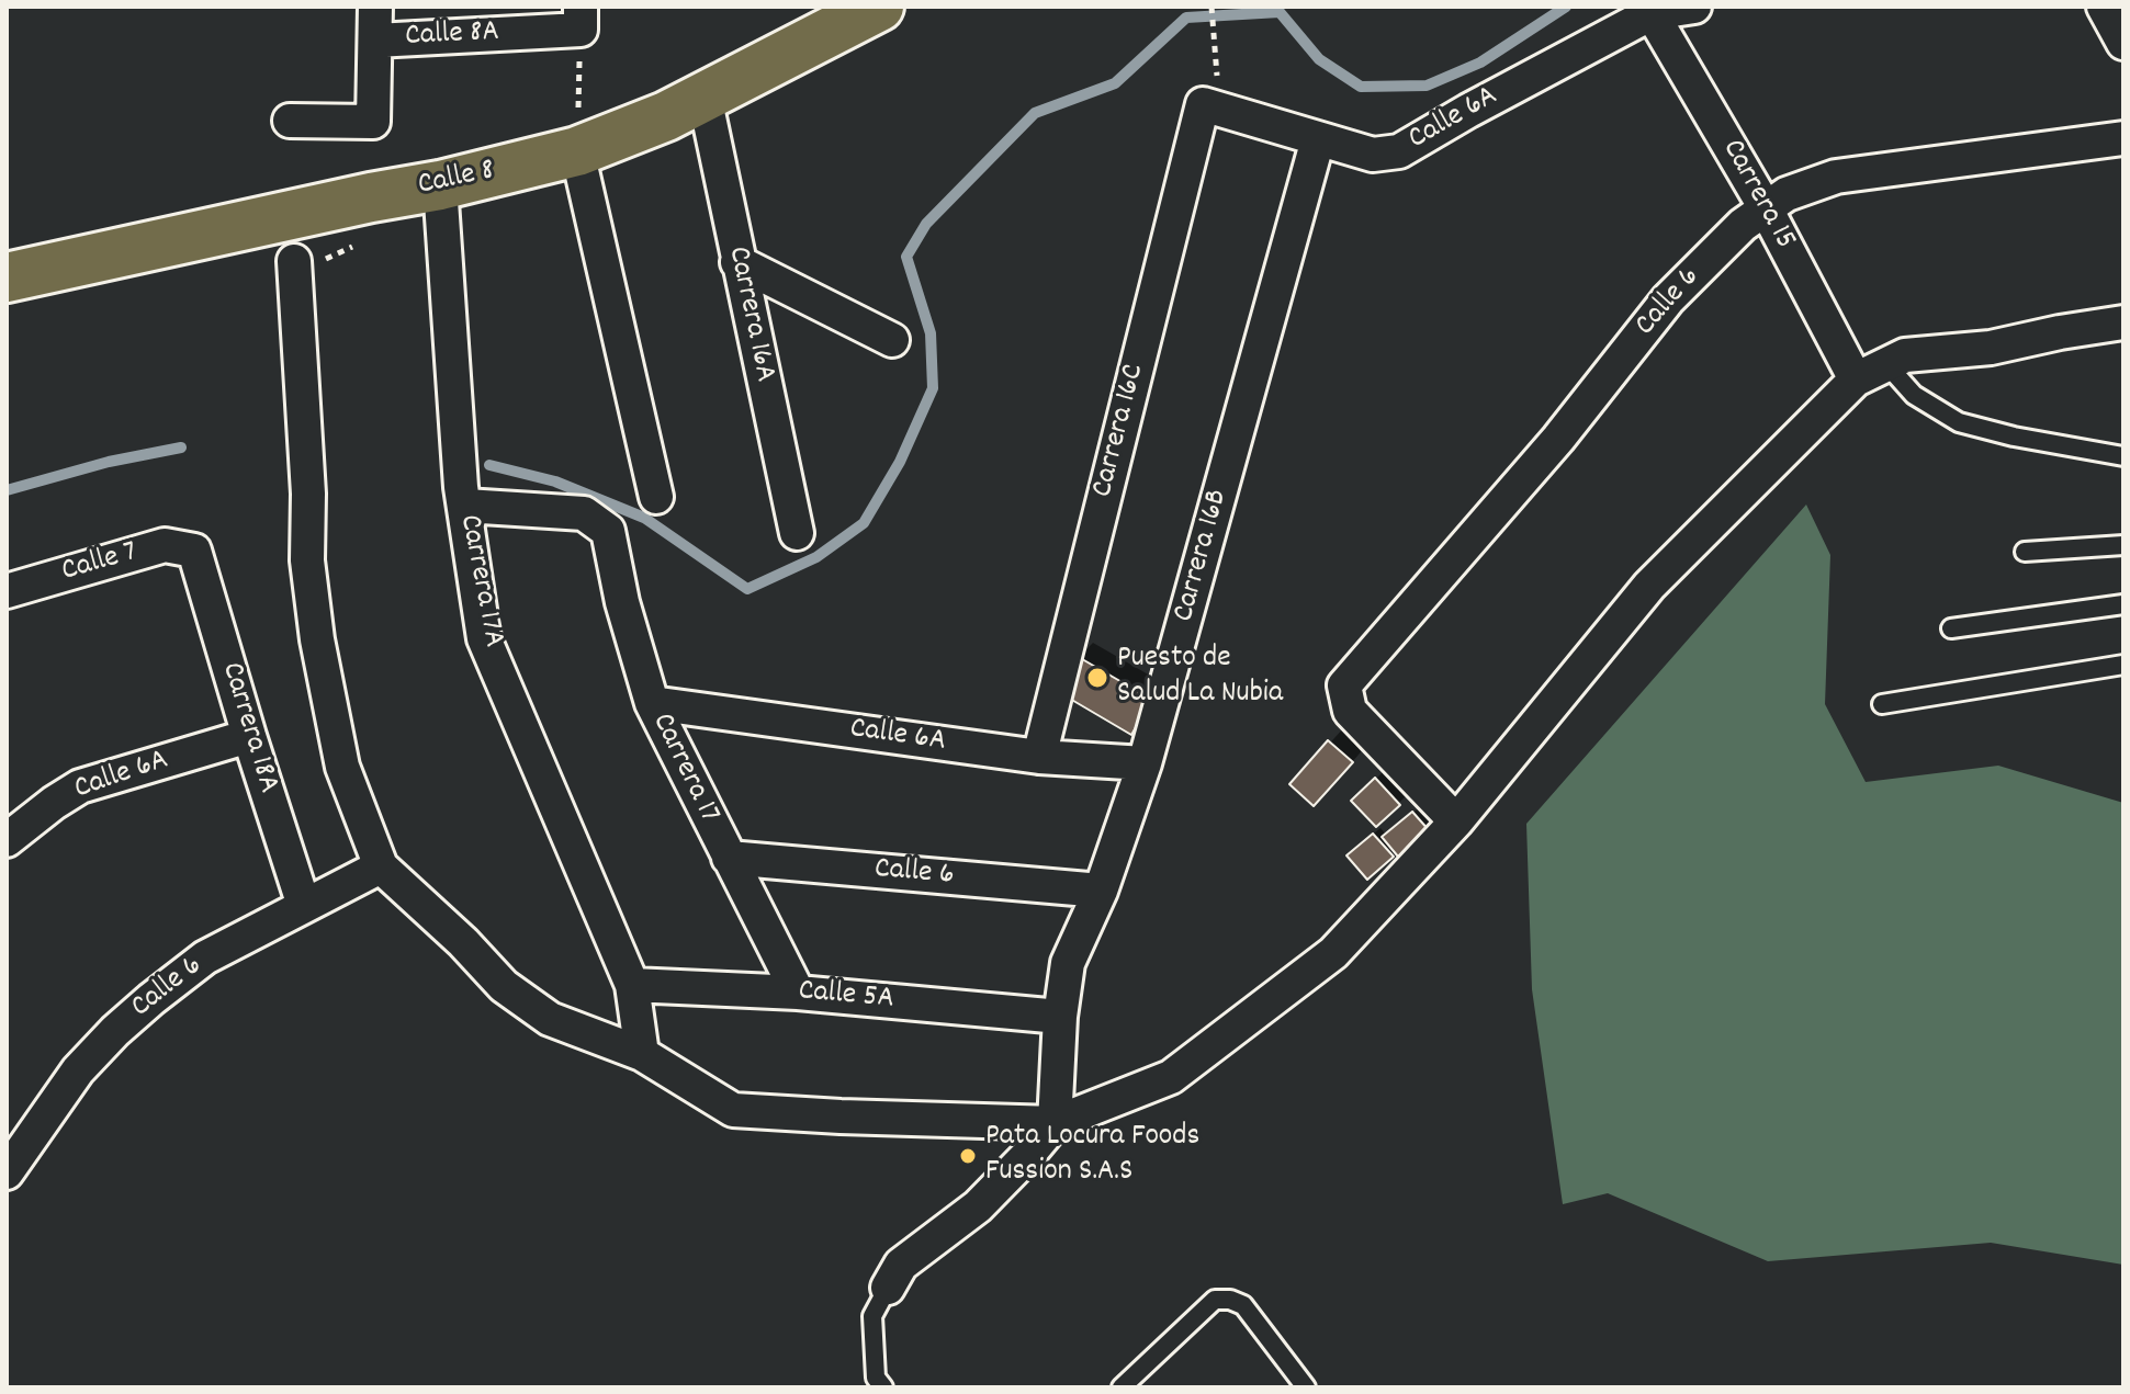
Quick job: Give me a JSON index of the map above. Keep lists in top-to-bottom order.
{
  "streets": {
    "main road": ["Calle 8"],
    "street": [
      "Calle 8A",
      "Calle 6A",
      "Carrera 15",
      "Calle 6",
      "Carrera 16A",
      "Carrera 16C",
      "Carrera 16B",
      "Calle 7",
      "Carrera 17A",
      "Carrera 18A",
      "Carrera 17",
      "Calle 5A"
    ]
  },
  "crossings": [
    ["Calle 6A", "Carrera 15"],
    ["Calle 6A", "Carrera 16C"],
    ["Calle 6A", "Carrera 16B"],
    ["Calle 6A", "Carrera 18A"],
    ["Calle 6A", "Carrera 17"],
    ["Calle 8", "Carrera 16A"],
    ["Calle 8", "Carrera 17A"],
    ["Carrera 15", "Calle 6"],
    ["Calle 6", "Carrera 16B"],
    ["Calle 6", "Carrera 18A"],
    ["Calle 6", "Carrera 17"],
    ["Carrera 16B", "Calle 5A"],
    ["Calle 7", "Carrera 18A"],
    ["Carrera 17A", "Carrera 17"],
    ["Carrera 17A", "Calle 5A"],
    ["Carrera 17", "Calle 5A"]
  ],
  "places": ["Puesto de Salud La Nubia", "Pata Locura Foods Fussion S.A.S"]
}
